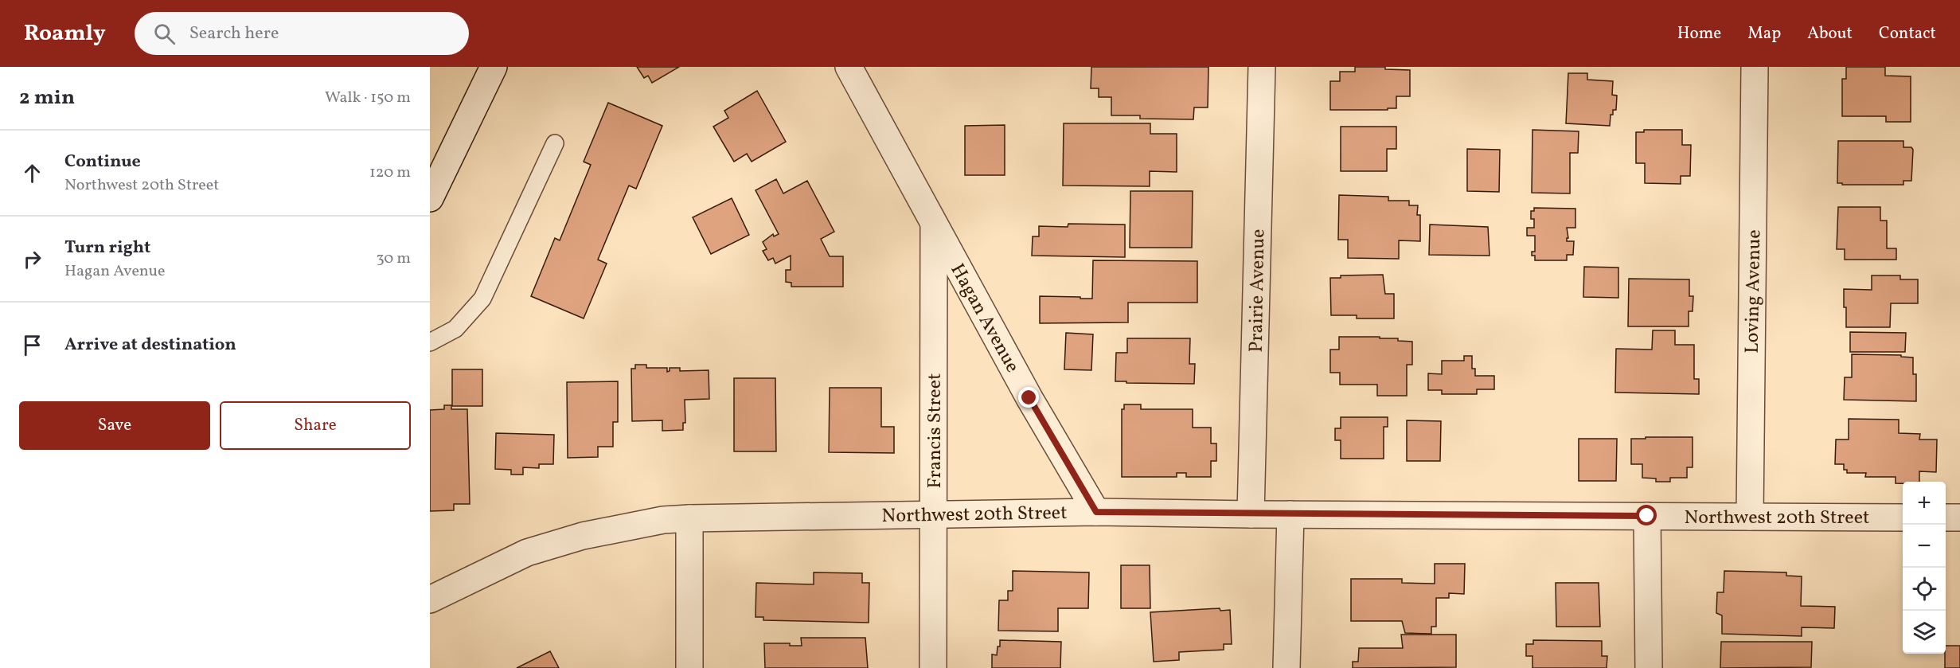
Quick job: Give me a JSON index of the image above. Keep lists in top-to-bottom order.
{
  "streets": {
    "street": [
      "Prairie Avenue",
      "Loving Avenue",
      "Hagan Avenue",
      "Francis Street",
      "Northwest 20th Street"
    ]
  },
  "crossings": [
    ["Prairie Avenue", "Northwest 20th Street"],
    ["Loving Avenue", "Northwest 20th Street"],
    ["Hagan Avenue", "Francis Street"],
    ["Hagan Avenue", "Northwest 20th Street"],
    ["Francis Street", "Northwest 20th Street"]
  ],
  "page": {
    "header": "Roamly",
    "search": "Search here",
    "nav": [
      "Home",
      "Map",
      "About",
      "Contact"
    ],
    "heading": ["2 min", "Walk · 150 m"],
    "list": [
      ["Continue", "Northwest 20th Street", "120 m"],
      ["Turn right", "Hagan Avenue", "30 m"],
      "Arrive at destination"
    ],
    "buttons": ["Save", "Share"],
    "map_buttons": ["+", "−"]
  }
}
